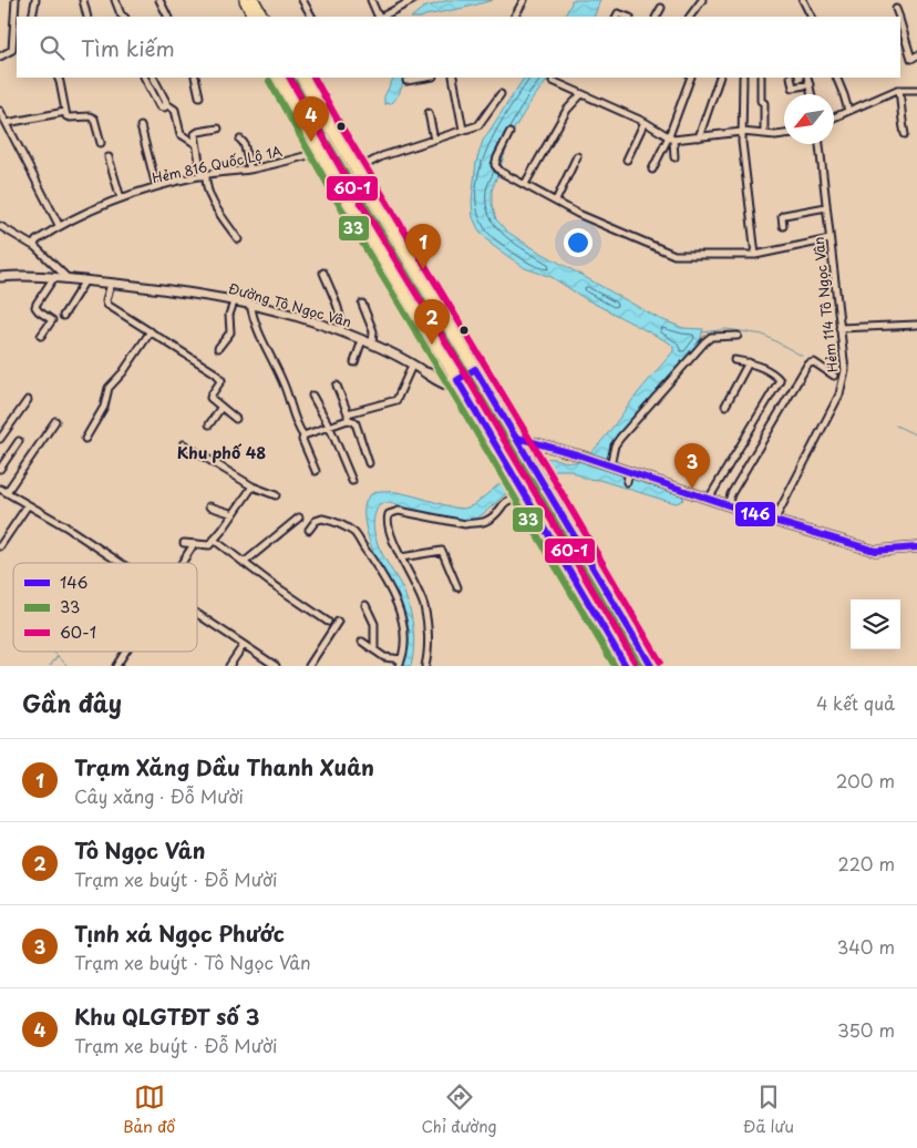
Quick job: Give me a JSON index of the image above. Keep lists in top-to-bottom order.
{
  "streets": {
    "street": ["Hẻm 816 Quốc Lộ 1A", "Đường Tô Ngọc Vân", "Hẻm 114 Tô Ngọc Vân"]
  },
  "districts": ["Khu phố 48"],
  "lines": ["transit line 60-1", "transit line 33", "transit line 146"],
  "legend": ["146", "33", "60-1"],
  "north": "bottom left",
  "page": {
    "search": "Tìm kiếm",
    "pins": [
      "4",
      "1",
      "2",
      "3"
    ],
    "heading": ["Gần đây", "4 kết quả"],
    "list": [
      {
        "mark": "1",
        "name": "Trạm Xăng Dầu Thanh Xuân",
        "note": "Cây xăng · Đỗ Mười",
        "value": "200 m"
      },
      {
        "mark": "2",
        "name": "Tô Ngọc Vân",
        "note": "Trạm xe buýt · Đỗ Mười",
        "value": "220 m"
      },
      {
        "mark": "3",
        "name": "Tịnh xá Ngọc Phước",
        "note": "Trạm xe buýt · Tô Ngọc Vân",
        "value": "340 m"
      },
      {
        "mark": "4",
        "name": "Khu QLGTĐT số 3",
        "note": "Trạm xe buýt · Đỗ Mười",
        "value": "350 m"
      }
    ],
    "nav": ["Bản đồ", "Chỉ đường", "Đã lưu"]
  }
}
